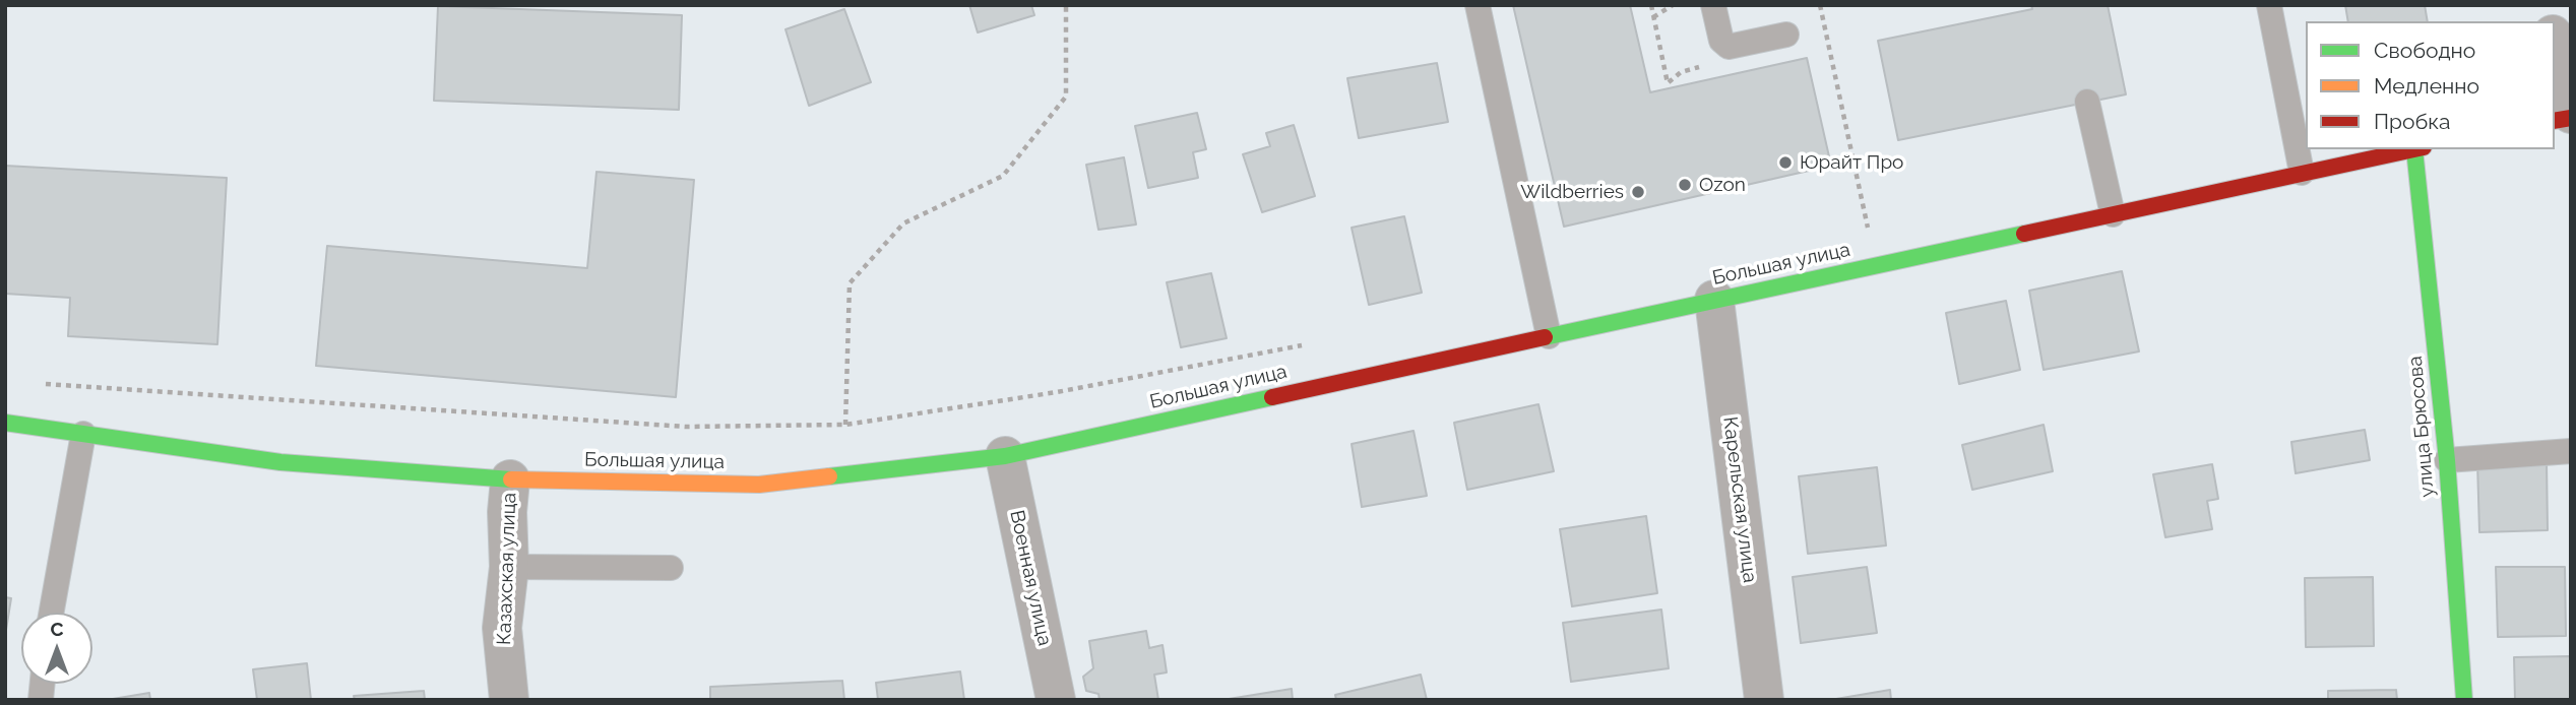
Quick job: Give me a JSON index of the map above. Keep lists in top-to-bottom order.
{
  "streets": {
    "street": [
      "Большая улица",
      "улица Брюсова",
      "Карельская улица",
      "Казахская улица",
      "Военная улица"
    ]
  },
  "crossings": [
    ["Большая улица", "Карельская улица"],
    ["Большая улица", "Казахская улица"],
    ["Большая улица", "Военная улица"]
  ],
  "places": ["Юрайт Про", "Ozon", "Wildberries"],
  "legend": ["Свободно", "Медленно", "Пробка"],
  "north": "top"
}
